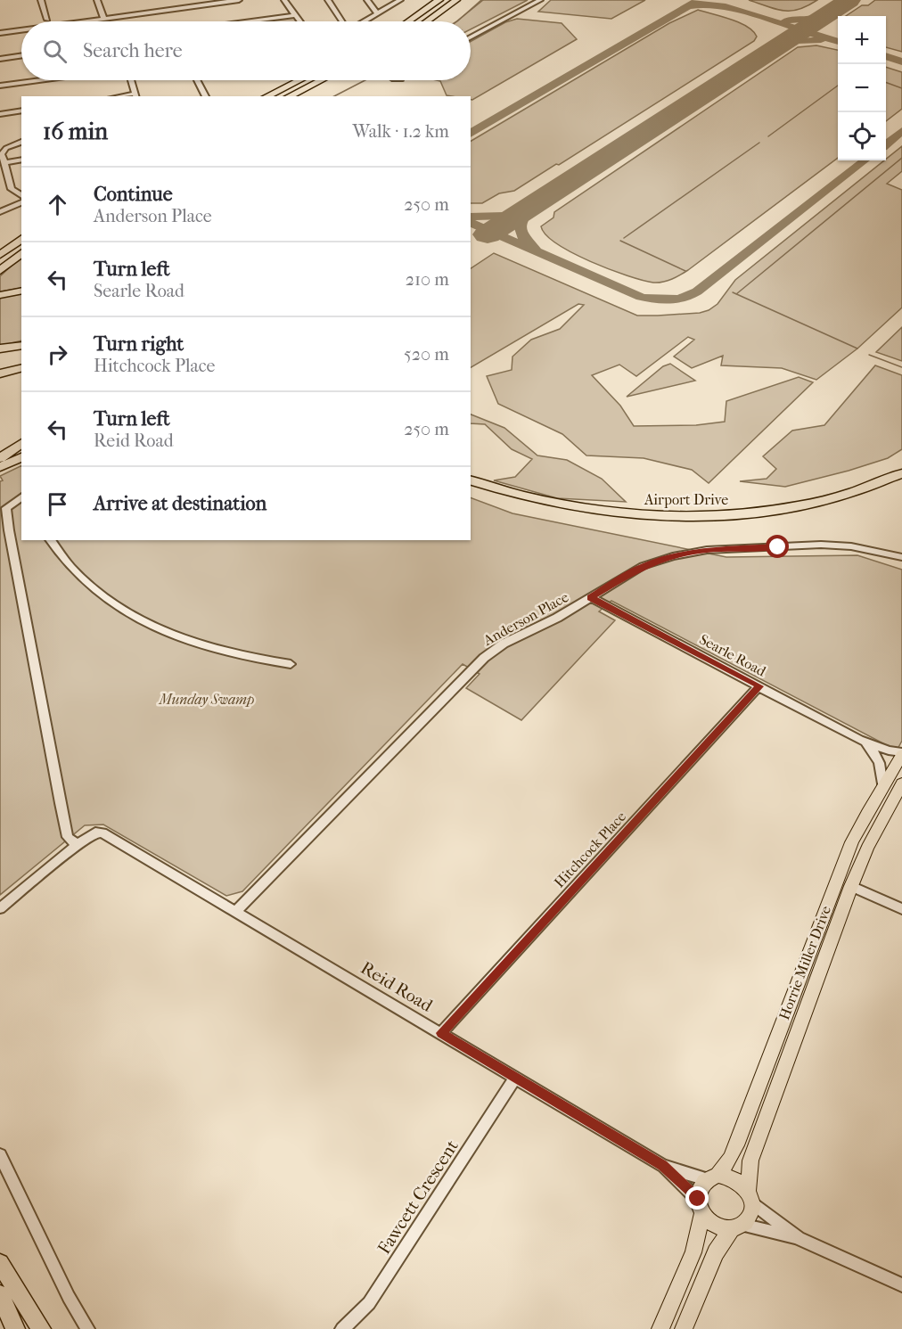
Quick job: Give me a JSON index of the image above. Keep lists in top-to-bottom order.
{
  "streets": {
    "highway": ["Airport Drive"],
    "main road": ["Horrie Miller Drive"],
    "street": [
      "Anderson Place",
      "Searle Road",
      "Hitchcock Place",
      "Reid Road",
      "Fawcett Crescent"
    ]
  },
  "crossings": [
    ["Anderson Place", "Searle Road"],
    ["Anderson Place", "Reid Road"],
    ["Searle Road", "Hitchcock Place"],
    ["Searle Road", "Horrie Miller Drive"],
    ["Hitchcock Place", "Reid Road"],
    ["Horrie Miller Drive", "Reid Road"],
    ["Reid Road", "Fawcett Crescent"]
  ],
  "parks": ["Munday Swamp"],
  "page": {
    "map_buttons": ["+", "−"],
    "search": "Search here",
    "heading": ["16 min", "Walk · 1.2 km"],
    "list": [
      ["Continue", "Anderson Place", "250 m"],
      ["Turn left", "Searle Road", "210 m"],
      ["Turn right", "Hitchcock Place", "520 m"],
      ["Turn left", "Reid Road", "250 m"],
      "Arrive at destination"
    ]
  }
}
